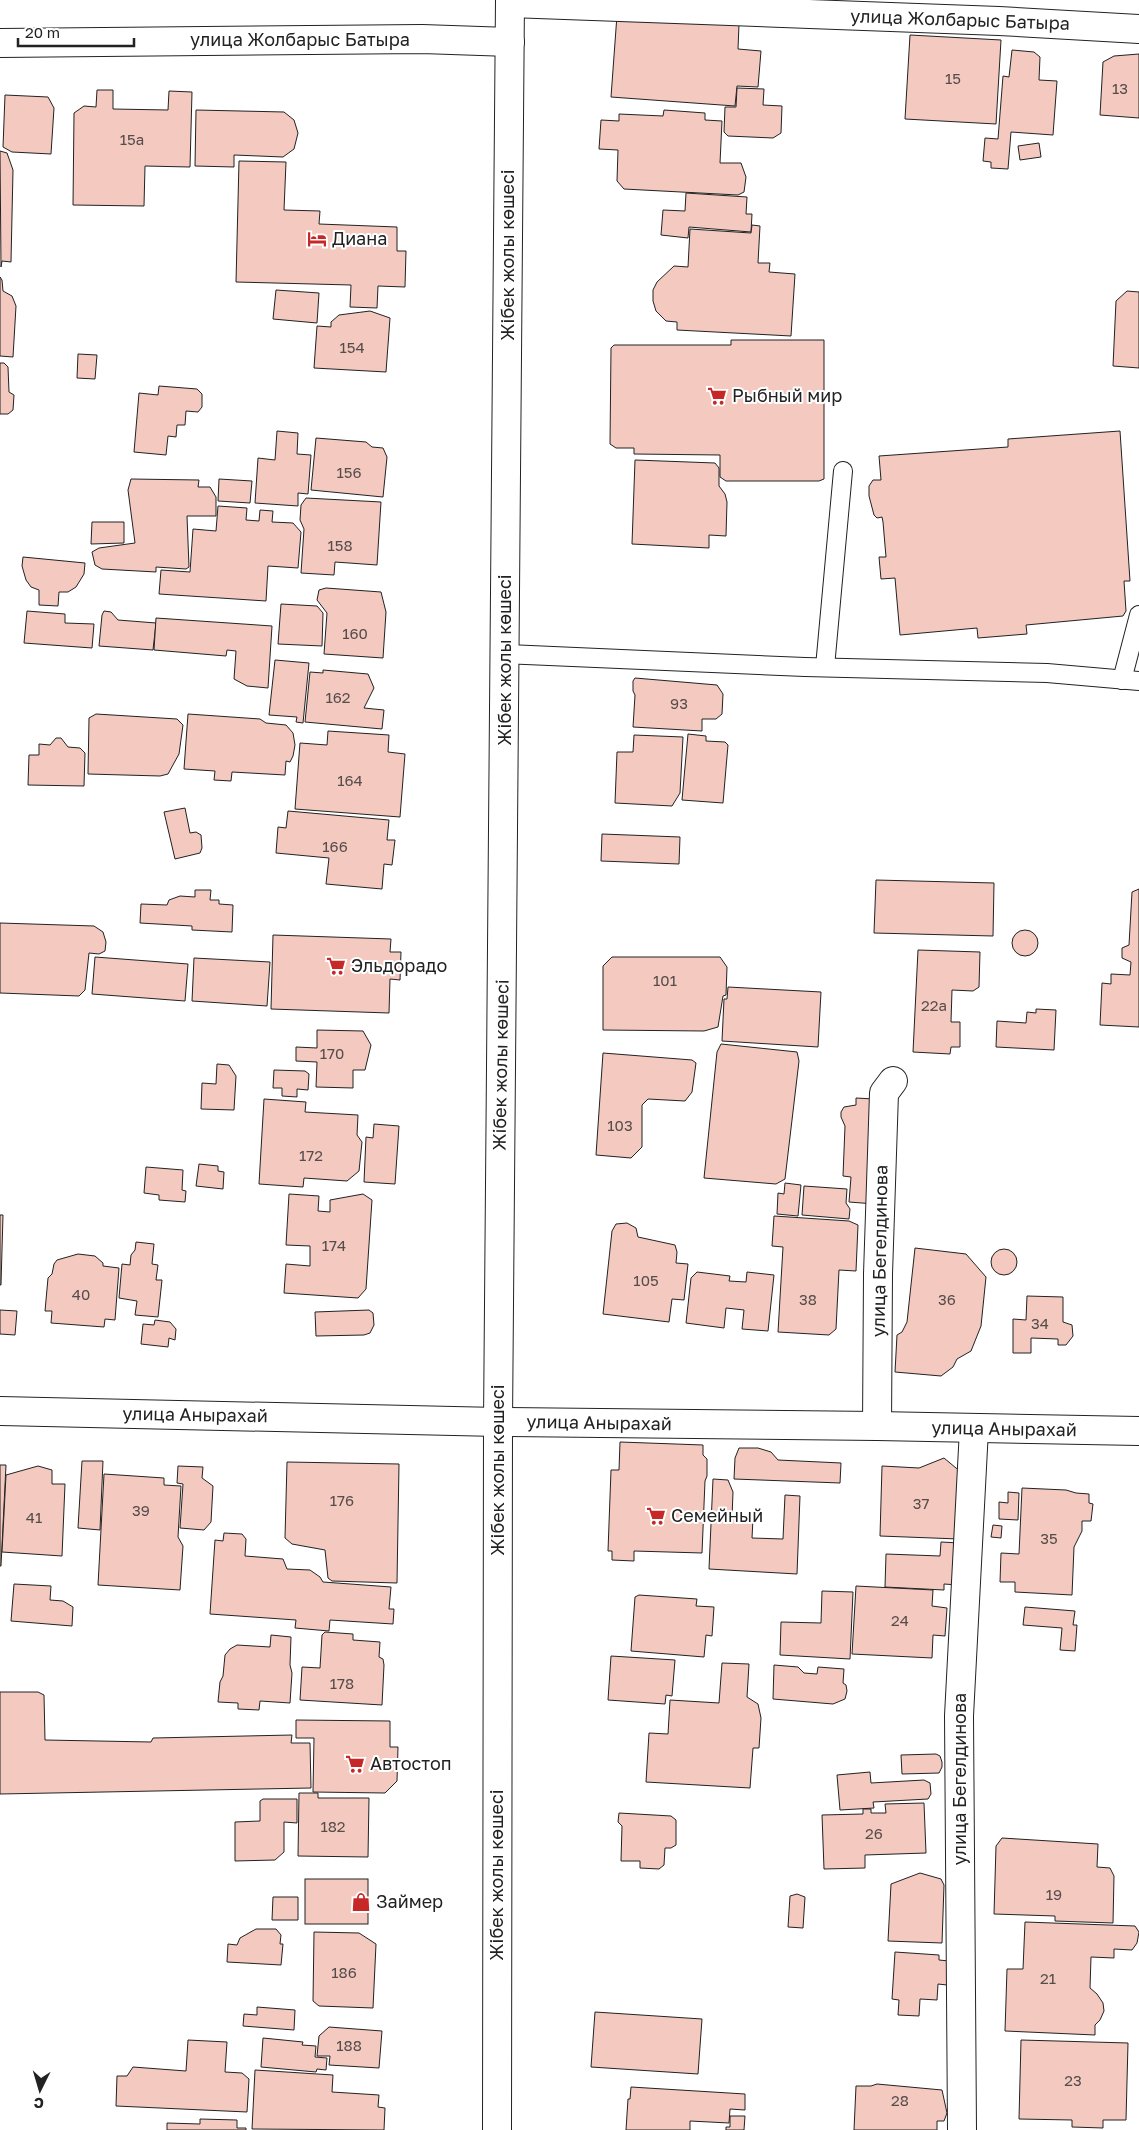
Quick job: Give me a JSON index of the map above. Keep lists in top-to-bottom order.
{
  "streets": {
    "main road": [
      "улица Жолбарыс Батыра",
      "Жібек жолы көшесі",
      "улица Бегелдинова",
      "улица Анырахай"
    ]
  },
  "crossings": [
    ["улица Жолбарыс Батыра", "Жібек жолы көшесі"],
    ["Жібек жолы көшесі", "улица Анырахай"],
    ["улица Бегелдинова", "улица Анырахай"]
  ],
  "places": {
    "hotel": ["Диана"],
    "supermarket": [
      "Рыбный мир",
      "Эльдорадо",
      "Семейный",
      "Автостоп"
    ],
    "shop": ["Займер"]
  },
  "house_numbers": [
    "15",
    "13",
    "15а",
    "154",
    "156",
    "158",
    "160",
    "162",
    "93",
    "164",
    "166",
    "101",
    "22а",
    "170",
    "103",
    "172",
    "174",
    "105",
    "40",
    "38",
    "36",
    "34",
    "176",
    "37",
    "39",
    "41",
    "35",
    "24",
    "178",
    "182",
    "26",
    "19",
    "186",
    "21",
    "188",
    "23",
    "28"
  ],
  "scale_bar": "20 m",
  "north": "bottom"
}
